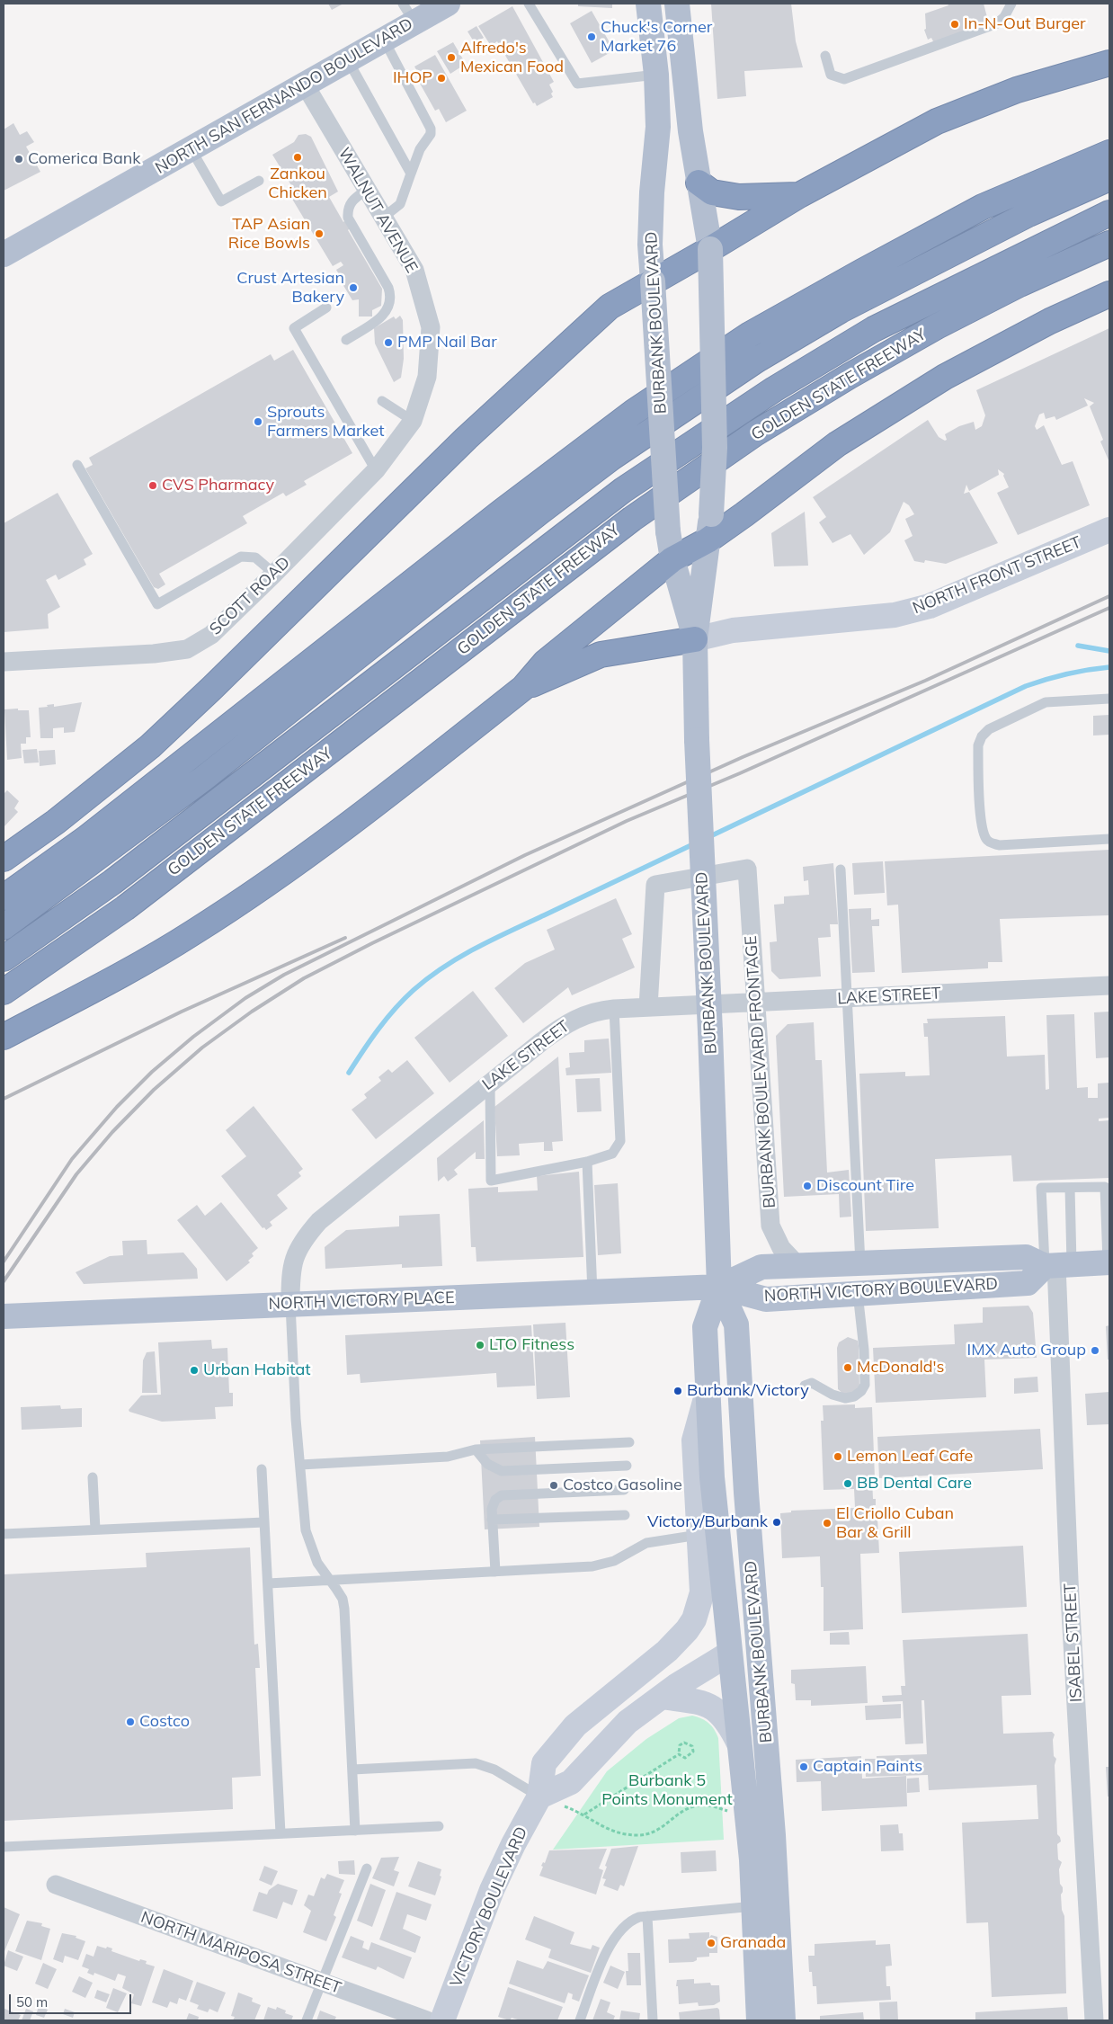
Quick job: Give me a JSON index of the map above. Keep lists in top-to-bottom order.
{
  "streets": {
    "highway": ["GOLDEN STATE FREEWAY"],
    "main road": [
      "NORTH SAN FERNANDO BOULEVARD",
      "BURBANK BOULEVARD",
      "NORTH FRONT STREET",
      "NORTH VICTORY BOULEVARD",
      "NORTH VICTORY PLACE",
      "VICTORY BOULEVARD"
    ],
    "street": [
      "WALNUT AVENUE",
      "SCOTT ROAD",
      "LAKE STREET",
      "BURBANK BOULEVARD FRONTAGE",
      "ISABEL STREET",
      "NORTH MARIPOSA STREET"
    ]
  },
  "crossings": [
    ["NORTH SAN FERNANDO BOULEVARD", "WALNUT AVENUE"],
    ["WALNUT AVENUE", "SCOTT ROAD"],
    ["BURBANK BOULEVARD", "NORTH FRONT STREET"],
    ["BURBANK BOULEVARD", "NORTH VICTORY BOULEVARD"],
    ["BURBANK BOULEVARD", "NORTH VICTORY PLACE"],
    ["BURBANK BOULEVARD", "VICTORY BOULEVARD"],
    ["LAKE STREET", "BURBANK BOULEVARD FRONTAGE"],
    ["LAKE STREET", "NORTH VICTORY PLACE"],
    ["BURBANK BOULEVARD FRONTAGE", "NORTH VICTORY BOULEVARD"],
    ["NORTH VICTORY BOULEVARD", "NORTH VICTORY PLACE"],
    ["NORTH VICTORY BOULEVARD", "ISABEL STREET"]
  ],
  "parks": ["Burbank 5 Points Monument"],
  "places": [
    "In-N-Out Burger",
    "Chuck's Corner Market 76",
    "Alfredo's Mexican Food",
    "IHOP",
    "Zankou Chicken",
    "Comerica Bank",
    "TAP Asian Rice Bowls",
    "Crust Artesian Bakery",
    "PMP Nail Bar",
    "Sprouts Farmers Market",
    "CVS Pharmacy",
    "Discount Tire",
    "LTO Fitness",
    "IMX Auto Group",
    "McDonald's",
    "Urban Habitat",
    "Burbank/Victory",
    "Lemon Leaf Cafe",
    "BB Dental Care",
    "Costco Gasoline",
    "Victory/Burbank",
    "El Criollo Cuban Bar & Grill",
    "Costco",
    "Captain Paints",
    "Granada"
  ],
  "scale_bar": "50 m"
}
